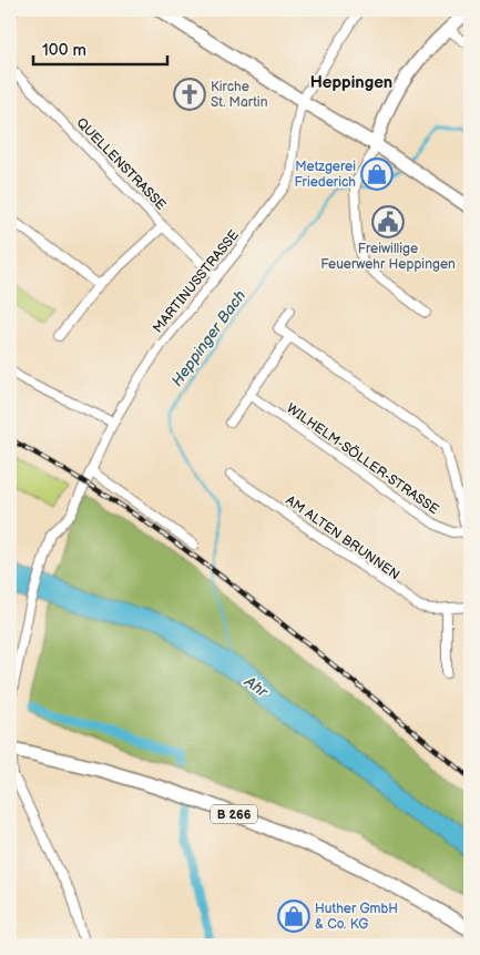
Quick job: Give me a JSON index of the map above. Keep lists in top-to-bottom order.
{
  "streets": {
    "highway": ["B 266"],
    "street": [
      "QUELLENSTRASSE",
      "MARTINUSSTRASSE",
      "WILHELM-SÖLLER-STRASSE",
      "AM ALTEN BRUNNEN"
    ]
  },
  "crossings": [
    ["QUELLENSTRASSE", "MARTINUSSTRASSE"]
  ],
  "districts": ["Heppingen"],
  "water": ["Heppinger Bach", "Ahr"],
  "places": {
    "church": ["Kirche St. Martin"],
    "shop": ["Metzgerei Friederich", "Huther GmbH & Co. KG"],
    "public building": ["Freiwillige Feuerwehr Heppingen"]
  },
  "scale_bar": "100 m"
}
